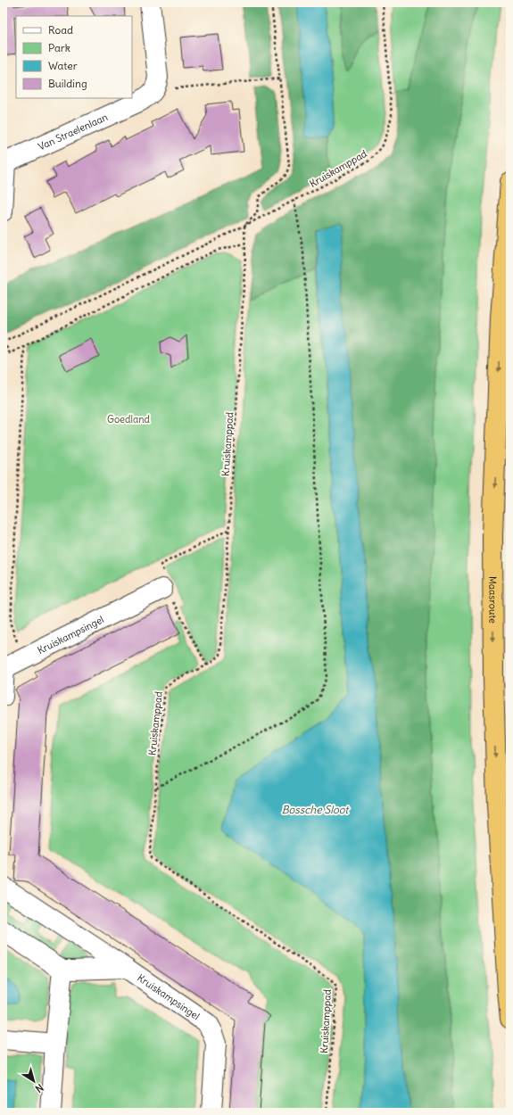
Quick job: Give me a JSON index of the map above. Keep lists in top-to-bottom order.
{
  "streets": {
    "highway": ["Maasroute"],
    "street": ["Van Straelenlaan", "Kruiskampsingel"],
    "path": ["Kruiskamppad"]
  },
  "one_way": ["Maasroute"],
  "water": ["Bossche Sloot"],
  "parks": ["Goedland"],
  "legend": [
    "Road",
    "Park",
    "Water",
    "Building"
  ],
  "north": "bottom right"
}
